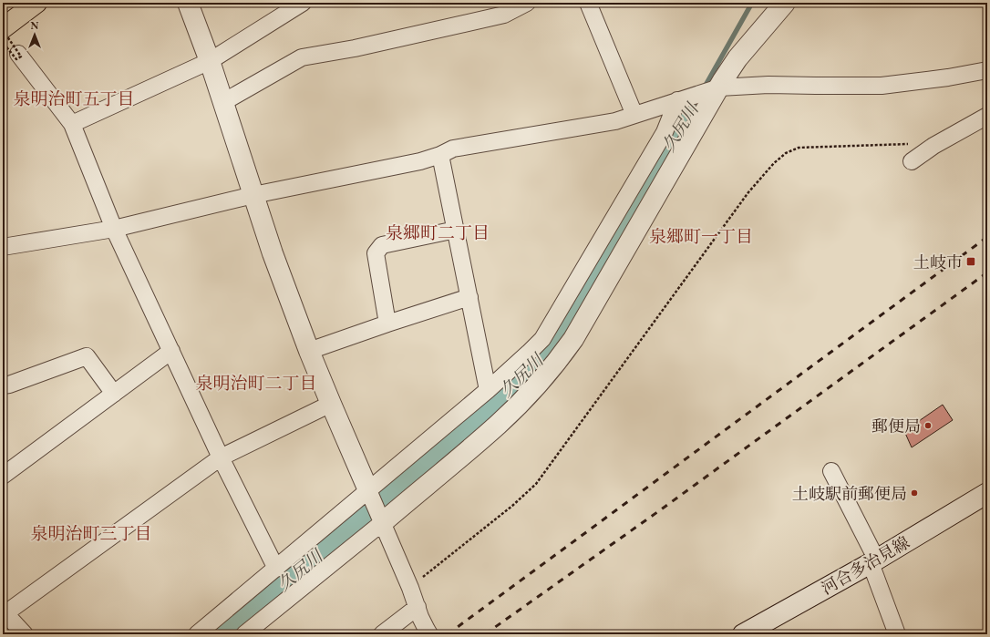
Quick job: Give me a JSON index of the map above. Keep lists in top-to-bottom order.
{
  "streets": {
    "street": ["河合多治見線"]
  },
  "districts": [
    "泉明治町五丁目",
    "泉郷町二丁目",
    "泉郷町一丁目",
    "泉明治町二丁目",
    "泉明治町三丁目"
  ],
  "water": ["久尻川"],
  "places": {
    "transit": ["土岐市"],
    "other": ["郵便局", "土岐駅前郵便局"]
  },
  "north": "top"
}
